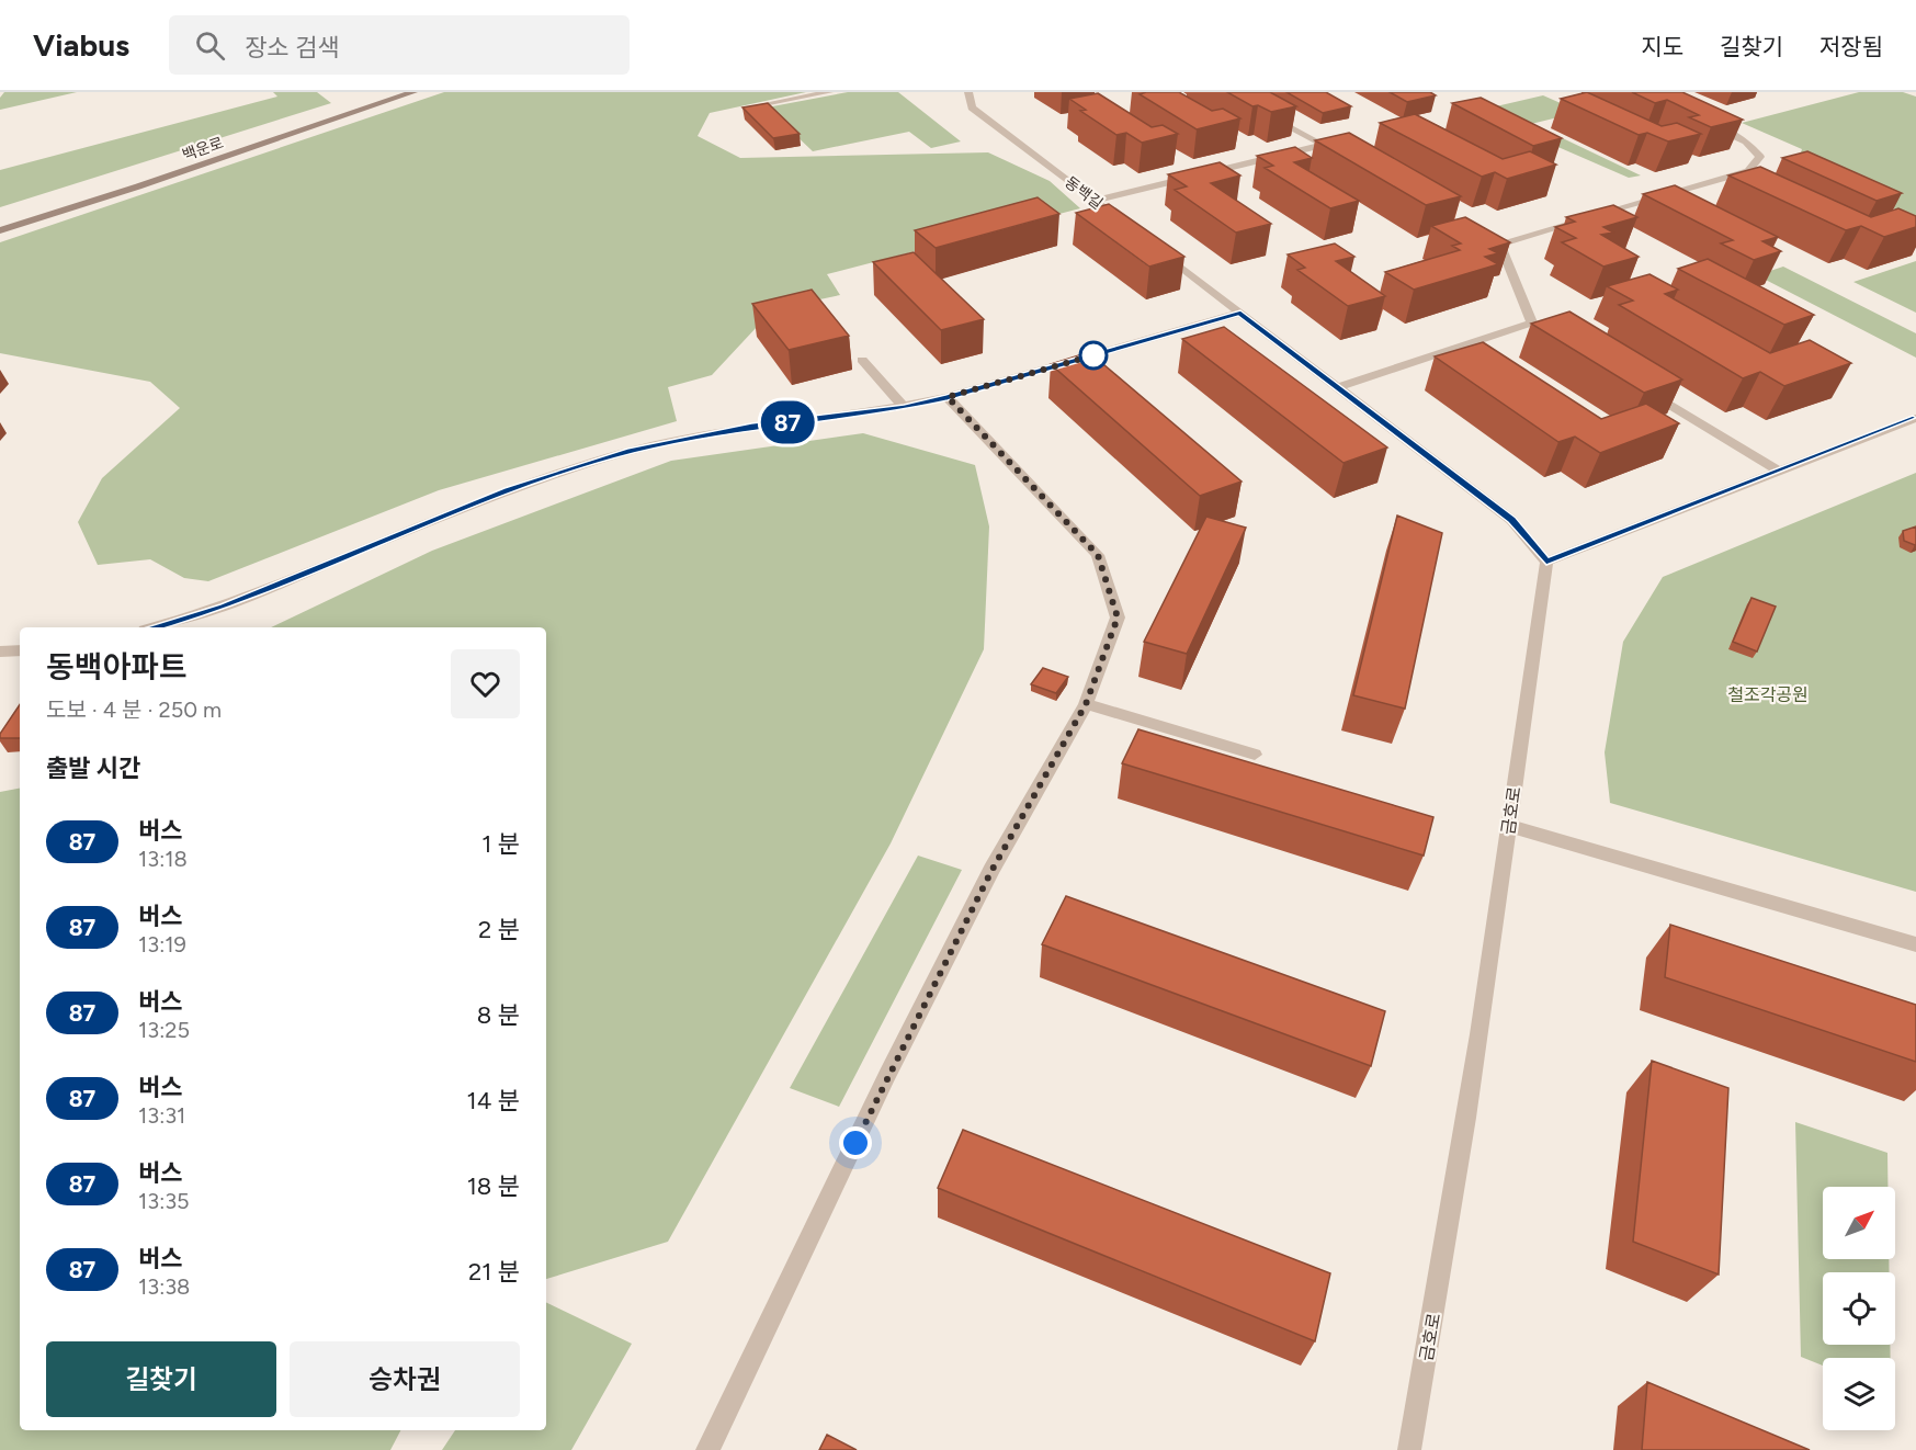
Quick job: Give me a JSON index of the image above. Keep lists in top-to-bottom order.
{
  "streets": {
    "main road": ["백운로"],
    "street": ["동백길", "금호로"]
  },
  "parks": ["철조각공원"],
  "lines": ["bus line 87"],
  "north": "top right",
  "page": {
    "header": "Viabus",
    "search": "장소 검색",
    "nav": ["지도", "길찾기", "저장됨"],
    "on_map": "87",
    "heading": [
      ["동백아파트", "도보 · 4 분 · 250 m"],
      "출발 시간"
    ],
    "list": [
      {
        "mark": "87",
        "name": "버스",
        "note": "13:18",
        "value": "1 분"
      },
      {
        "mark": "87",
        "name": "버스",
        "note": "13:19",
        "value": "2 분"
      },
      {
        "mark": "87",
        "name": "버스",
        "note": "13:25",
        "value": "8 분"
      },
      {
        "mark": "87",
        "name": "버스",
        "note": "13:31",
        "value": "14 분"
      },
      {
        "mark": "87",
        "name": "버스",
        "note": "13:35",
        "value": "18 분"
      },
      {
        "mark": "87",
        "name": "버스",
        "note": "13:38",
        "value": "21 분"
      }
    ],
    "buttons": ["길찾기", "승차권"]
  }
}
